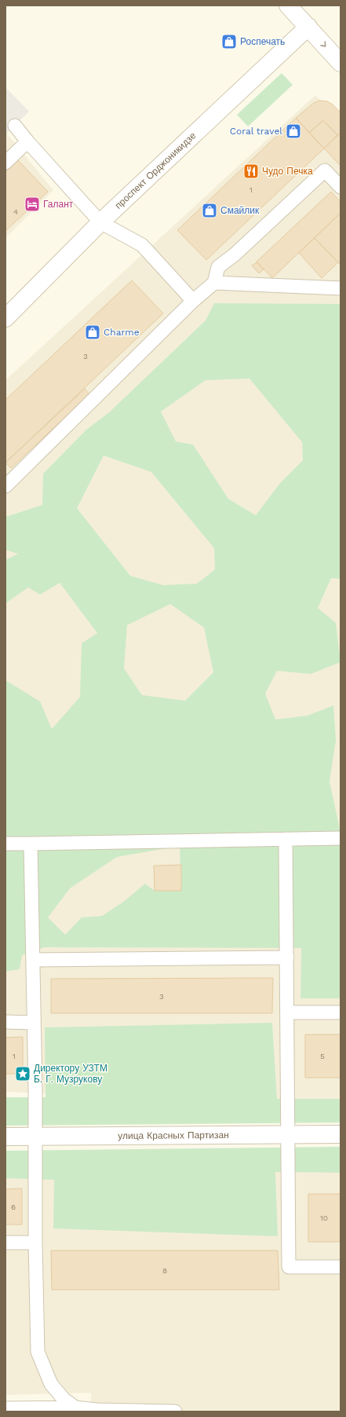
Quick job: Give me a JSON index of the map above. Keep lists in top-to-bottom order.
{
  "streets": {
    "street": ["проспект Орджоникидзе", "улица Красных Партизан"]
  },
  "places": {
    "shop": [
      "Роспечать",
      "Coral travel",
      "Смайлик",
      "Charme"
    ],
    "restaurant": ["Чудо Печка"],
    "hotel": ["Галант"],
    "place": ["Директору УЗТМ Б. Г. Музрукову"]
  },
  "house_numbers": [
    "1",
    "4",
    "3",
    "3",
    "1",
    "5",
    "6",
    "10",
    "8"
  ]
}
